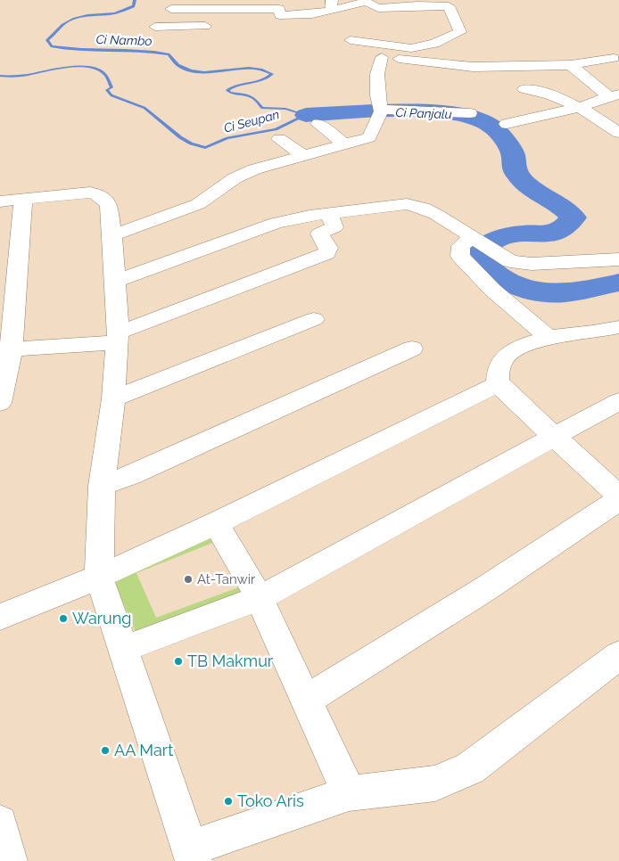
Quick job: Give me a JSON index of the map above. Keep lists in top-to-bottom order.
{
  "water": ["Ci Nambo", "Ci Panjalu", "Ci Seupan"],
  "places": [
    "At-Tanwir",
    "Warung",
    "TB Makmur",
    "AA Mart",
    "Toko Aris"
  ]
}
